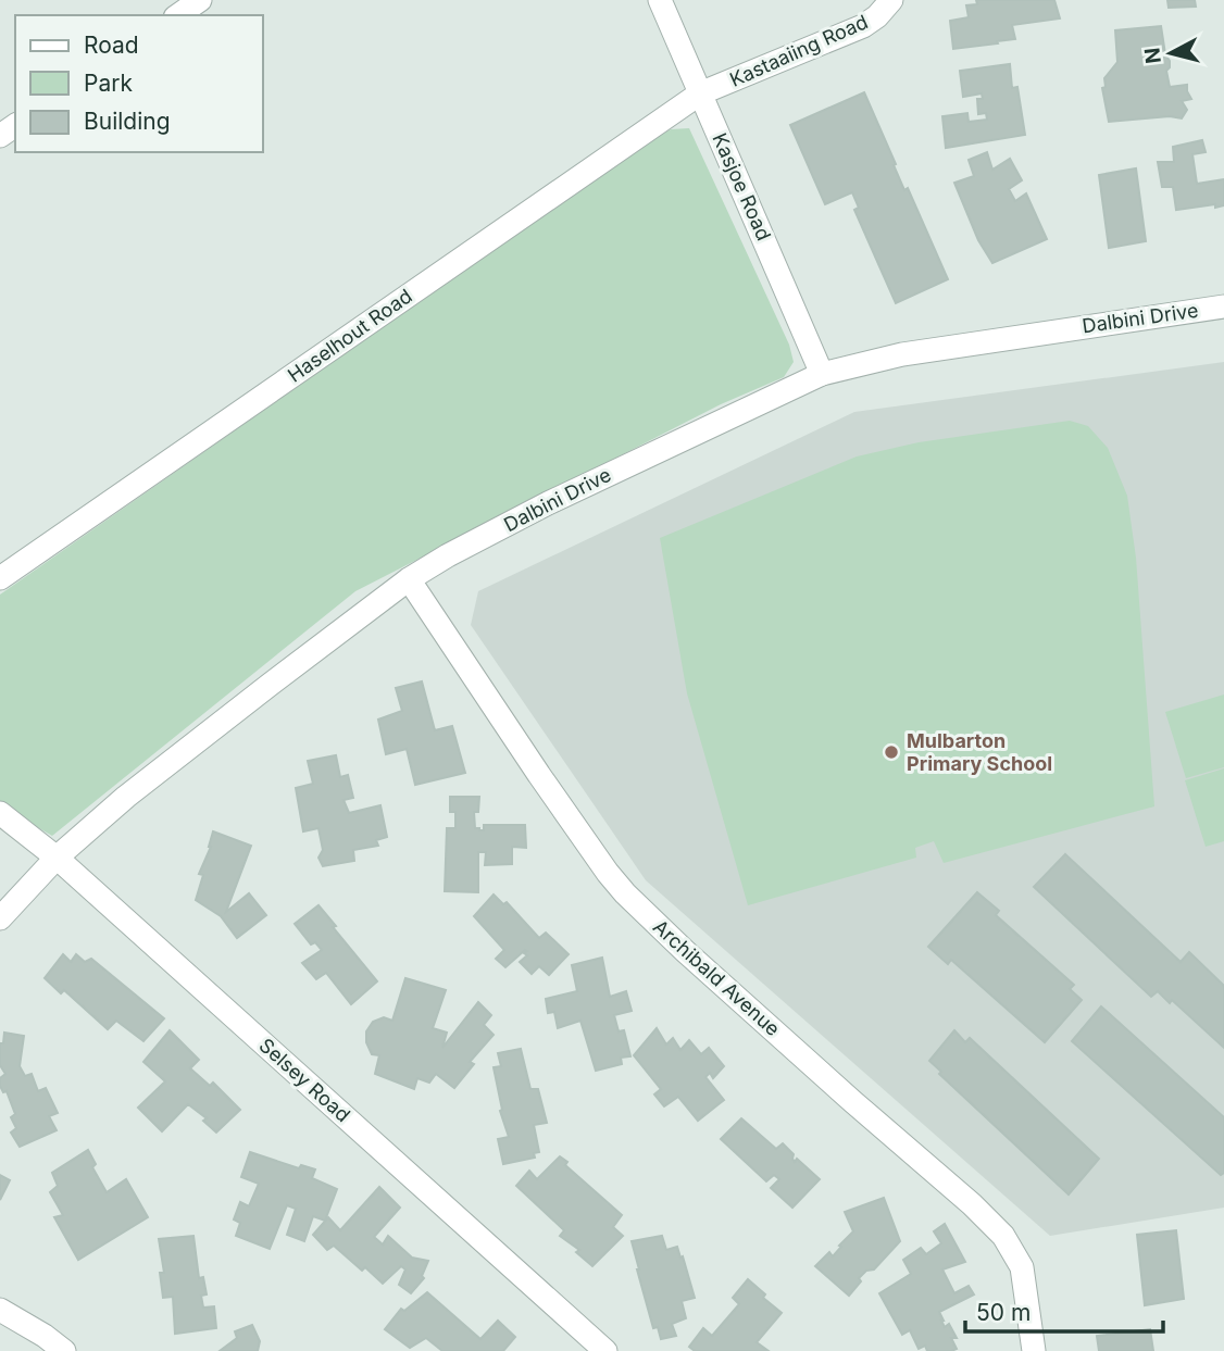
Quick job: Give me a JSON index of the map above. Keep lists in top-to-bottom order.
{
  "streets": {
    "street": [
      "Kastaaiing Road",
      "Kasjoe Road",
      "Dalbini Drive",
      "Haselhout Road",
      "Archibald Avenue",
      "Selsey Road"
    ]
  },
  "crossings": [
    ["Kastaaiing Road", "Kasjoe Road"],
    ["Kastaaiing Road", "Haselhout Road"],
    ["Kasjoe Road", "Dalbini Drive"],
    ["Kasjoe Road", "Haselhout Road"],
    ["Dalbini Drive", "Archibald Avenue"],
    ["Dalbini Drive", "Selsey Road"]
  ],
  "places": ["Mulbarton Primary School"],
  "legend": ["Road", "Park", "Building"],
  "scale_bar": "50 m",
  "north": "left"
}
